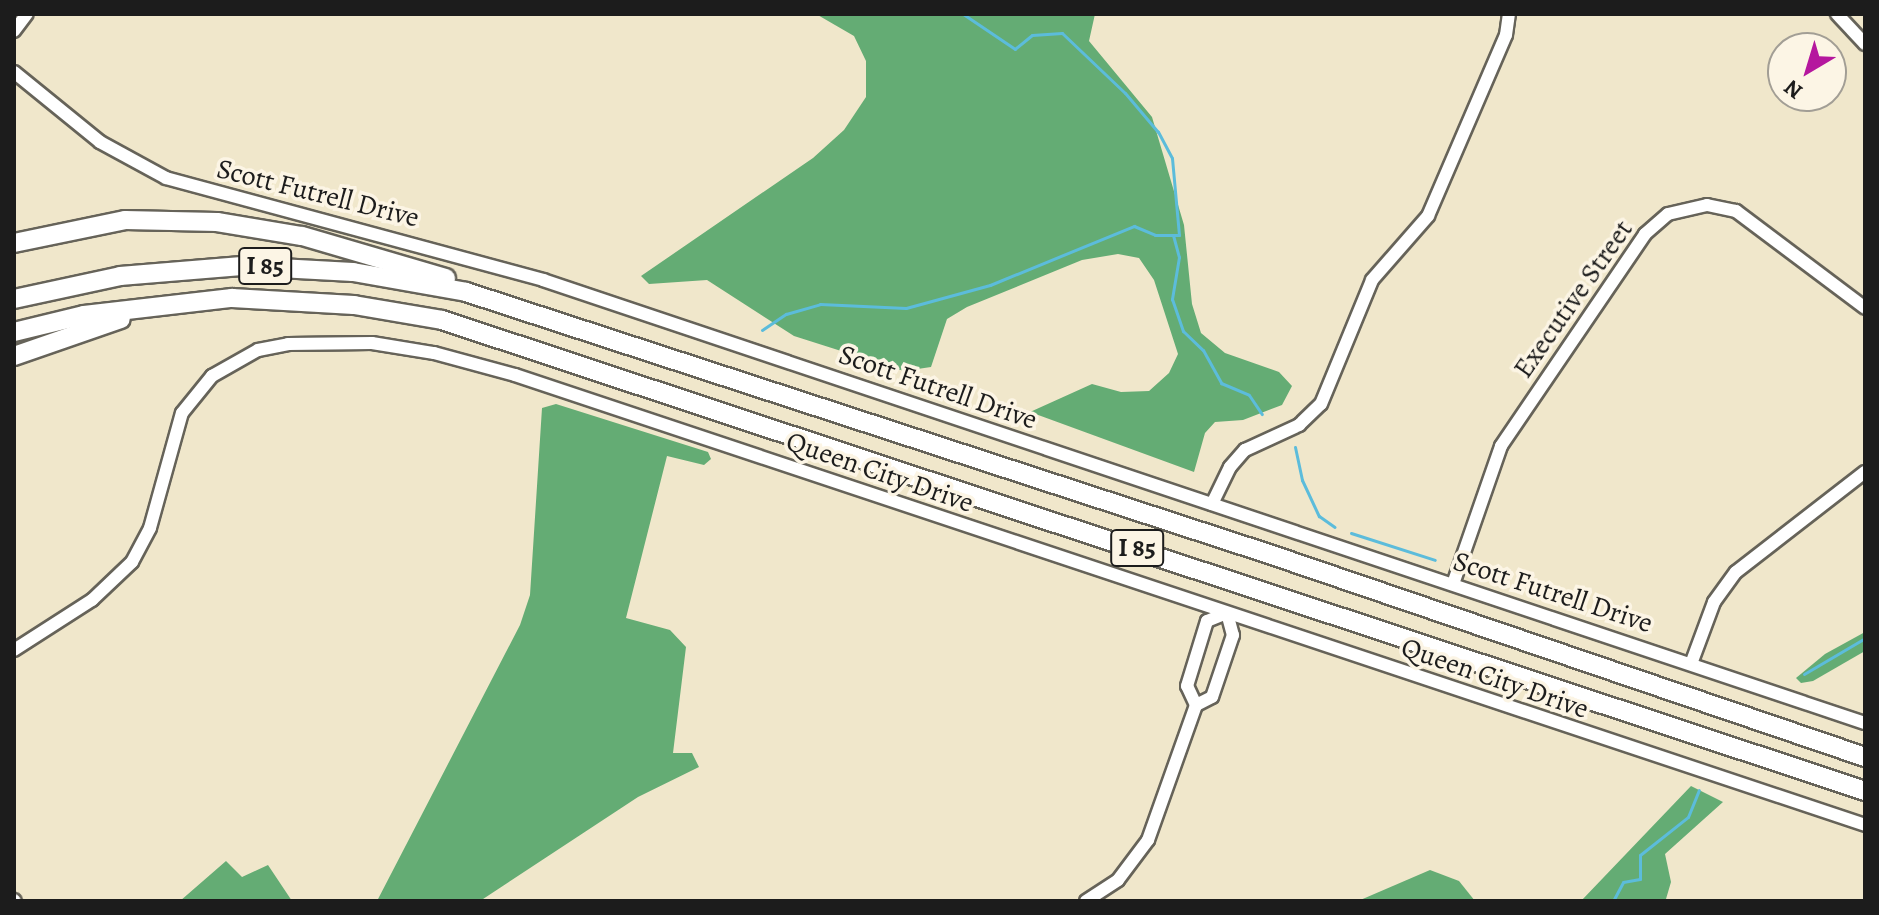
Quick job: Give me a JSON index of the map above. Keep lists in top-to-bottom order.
{
  "streets": {
    "highway": ["I 85"],
    "street": ["Scott Futrell Drive", "Executive Street", "Queen City Drive"]
  },
  "crossings": [
    ["Scott Futrell Drive", "Executive Street"]
  ],
  "north": "bottom left"
}
